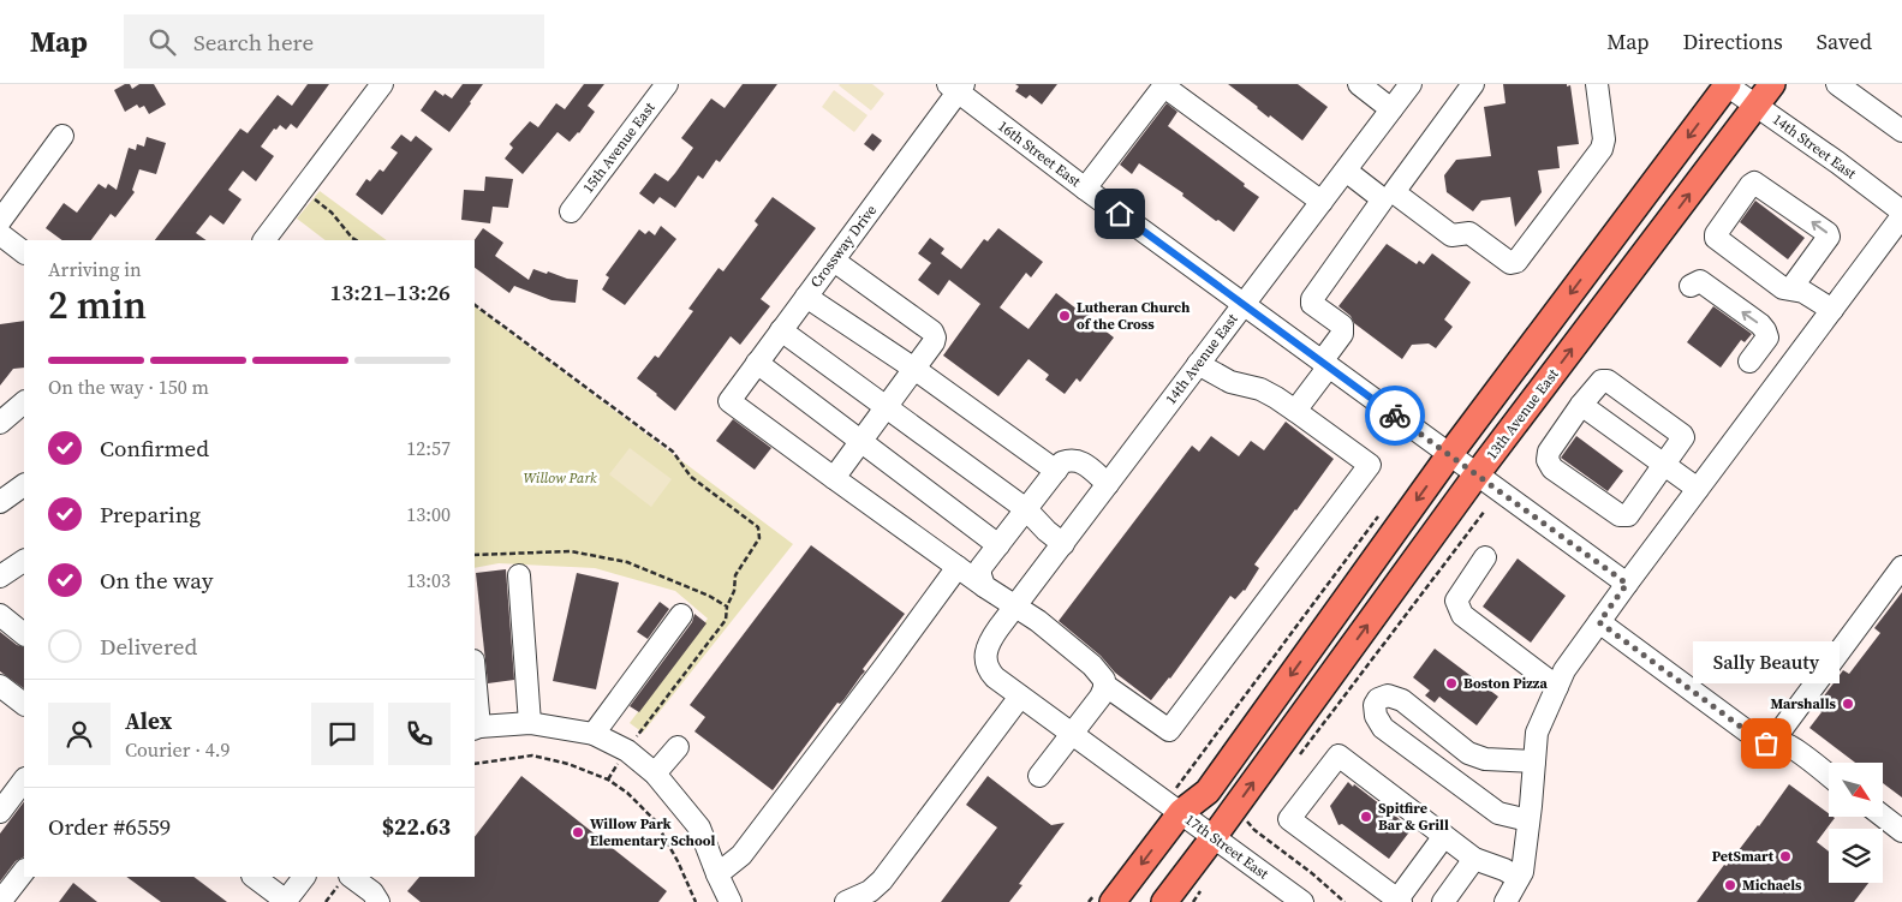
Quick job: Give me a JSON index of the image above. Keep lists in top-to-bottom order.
{
  "streets": {
    "main road": ["13th Avenue East"],
    "street": [
      "14th Street East",
      "15th Avenue East",
      "16th Street East",
      "Crossway Drive",
      "14th Avenue East",
      "17th Street East"
    ]
  },
  "crossings": [
    ["14th Street East", "13th Avenue East"],
    ["16th Street East", "Crossway Drive"],
    ["16th Street East", "14th Avenue East"],
    ["16th Street East", "13th Avenue East"],
    ["14th Avenue East", "17th Street East"],
    ["13th Avenue East", "17th Street East"]
  ],
  "parks": ["Willow Park"],
  "places": [
    "Lutheran Church of the Cross",
    "Boston Pizza",
    "Marshalls",
    "Sally Beauty",
    "Spitfire Bar & Grill",
    "Willow Park Elementary School",
    "PetSmart",
    "Michaels"
  ],
  "north": "bottom right",
  "page": {
    "header": "Map",
    "search": "Search here",
    "nav": ["Map", "Directions", "Saved"],
    "heading": ["2 min", "Arriving in", "13:21–13:26"],
    "panel": [
      "Alex",
      "Courier · 4.9",
      "Order #6559",
      "$22.63"
    ],
    "bar": "On the way · 150 m",
    "list": [
      ["Confirmed", "12:57"],
      ["Preparing", "13:00"],
      ["On the way", "13:03"],
      "Delivered"
    ],
    "bubble": "Sally Beauty"
  }
}
